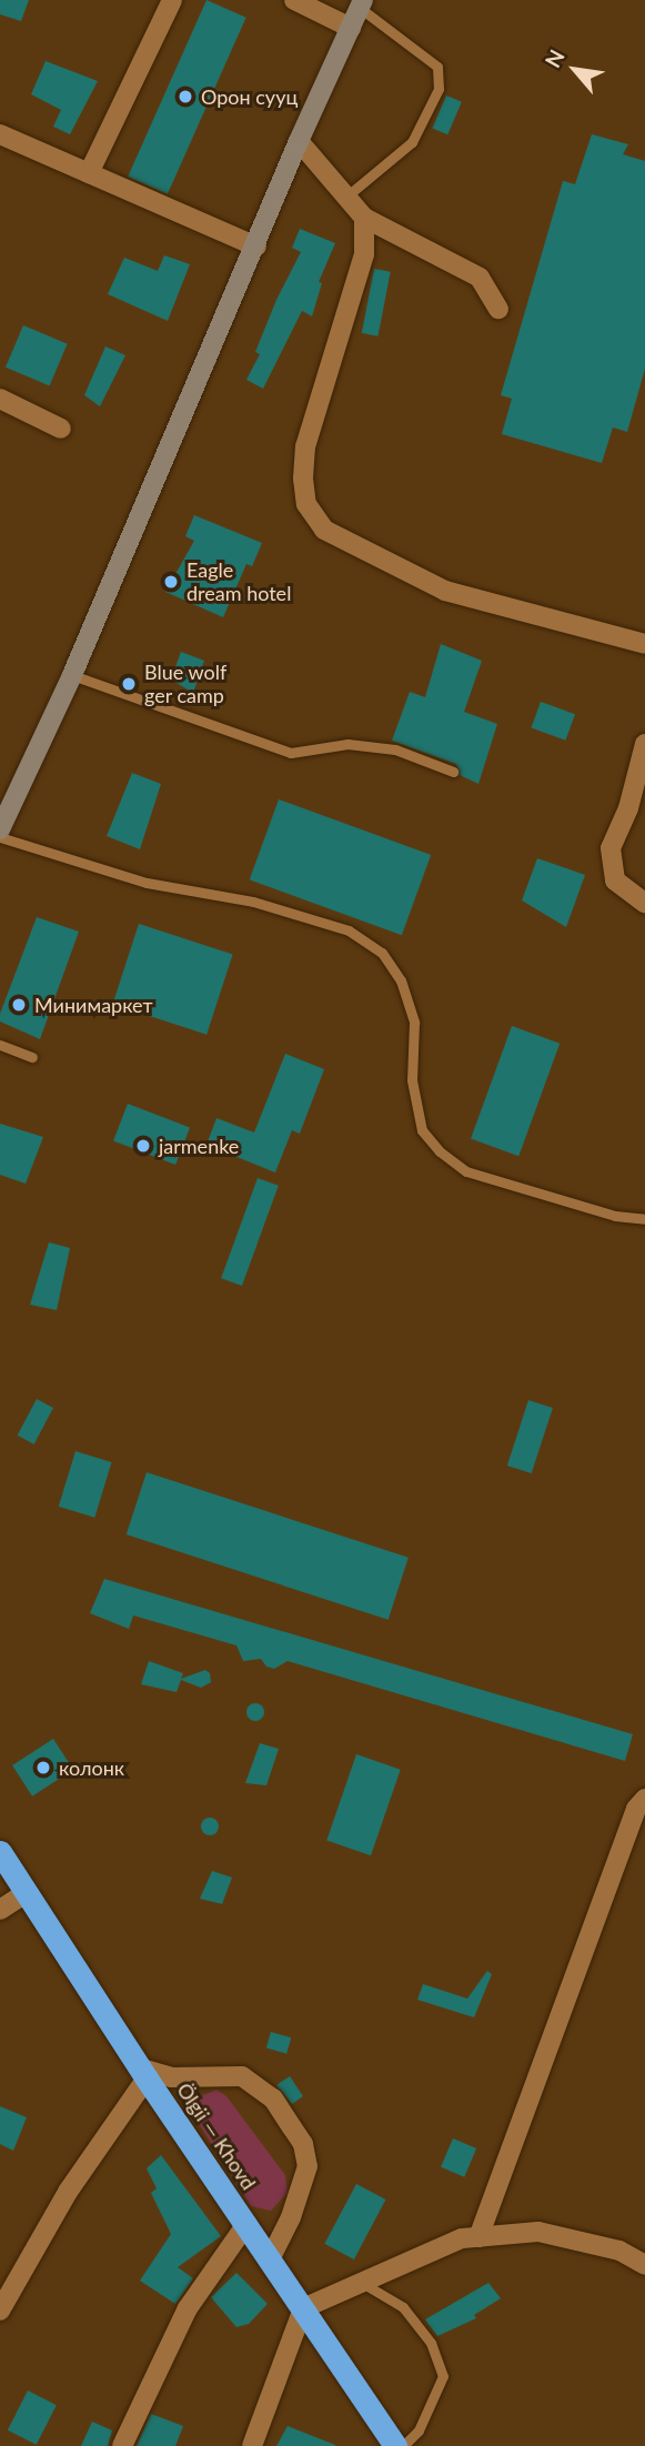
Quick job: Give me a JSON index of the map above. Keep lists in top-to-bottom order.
{
  "streets": {
    "highway": ["Ölgii — Khovd"]
  },
  "places": [
    "Орон сууц",
    "Eagle dream hotel",
    "Blue wolf ger camp",
    "Минимаркет",
    "jarmenke",
    "колонк"
  ],
  "north": "top left"
}
